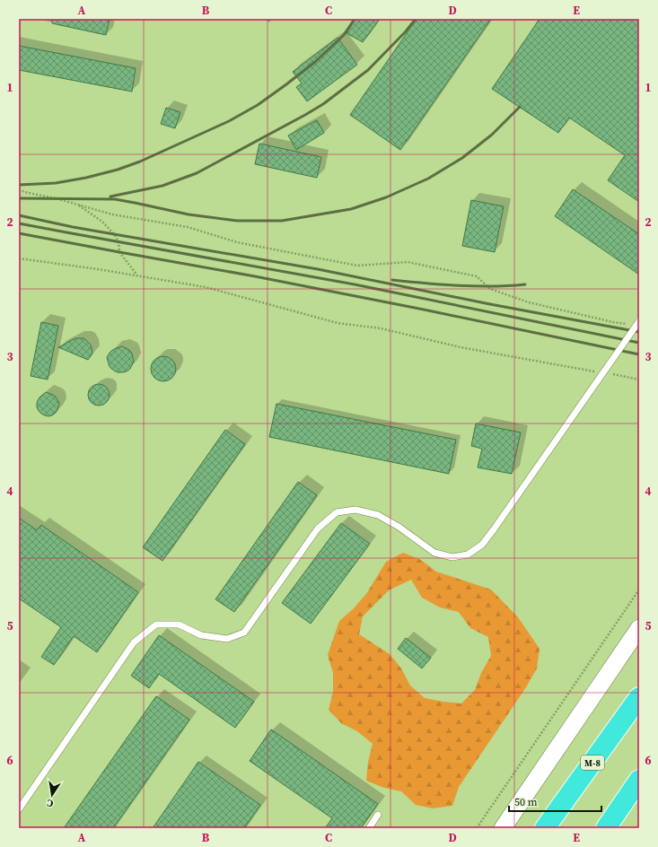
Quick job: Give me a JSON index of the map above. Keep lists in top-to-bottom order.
{
  "streets": {
    "highway": ["М-8"]
  },
  "scale_bar": "50 m",
  "north": "bottom",
  "grid": {
    "columns": [
      "A",
      "B",
      "C",
      "D",
      "E"
    ],
    "rows": [
      "1",
      "2",
      "3",
      "4",
      "5",
      "6"
    ]
  }
}
